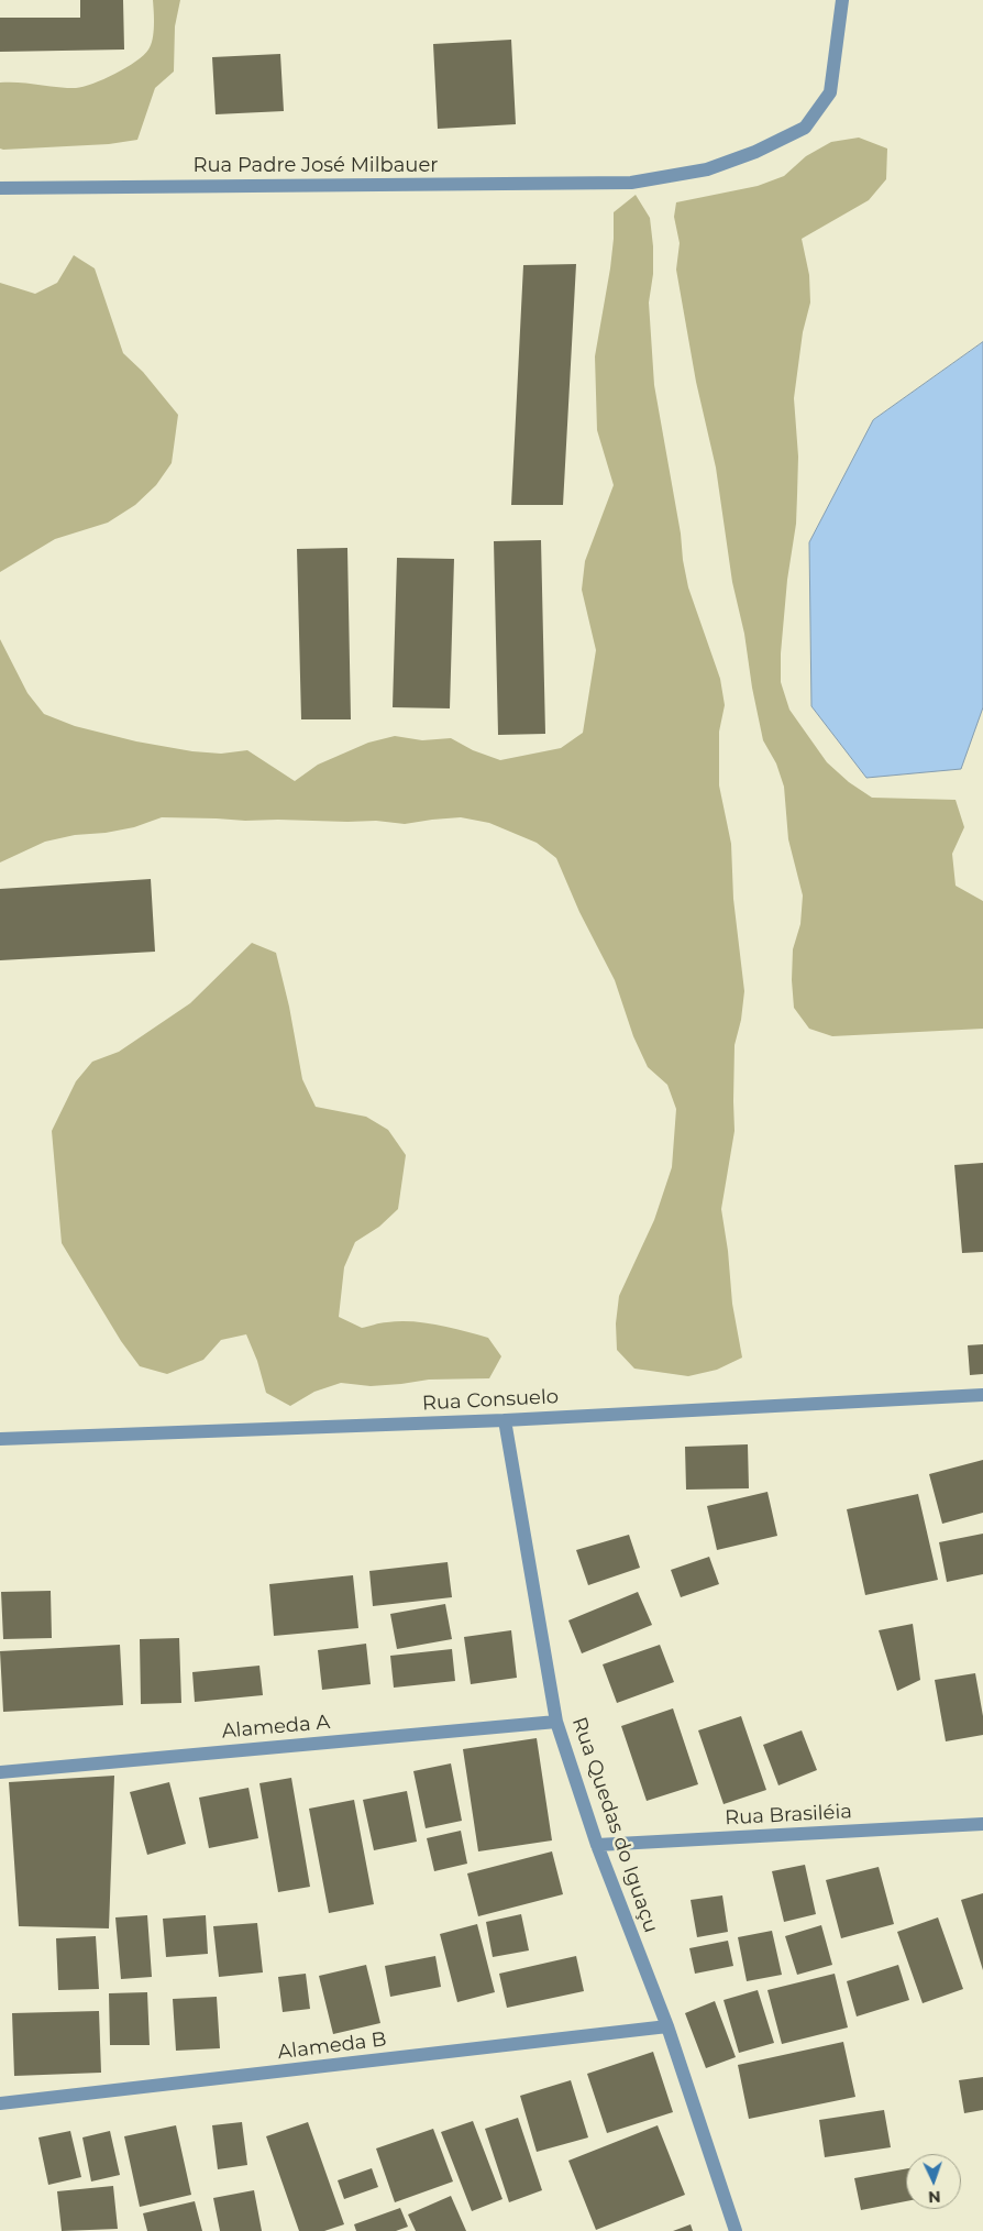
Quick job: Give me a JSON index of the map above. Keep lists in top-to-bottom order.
{
  "streets": {
    "street": [
      "Rua Padre José Milbauer",
      "Rua Consuelo",
      "Alameda A",
      "Rua Brasiléia",
      "Rua Quedas do Iguaçu",
      "Alameda B"
    ]
  },
  "crossings": [
    ["Rua Consuelo", "Rua Quedas do Iguaçu"],
    ["Alameda A", "Rua Quedas do Iguaçu"],
    ["Rua Brasiléia", "Rua Quedas do Iguaçu"],
    ["Rua Quedas do Iguaçu", "Alameda B"]
  ],
  "north": "bottom"
}
